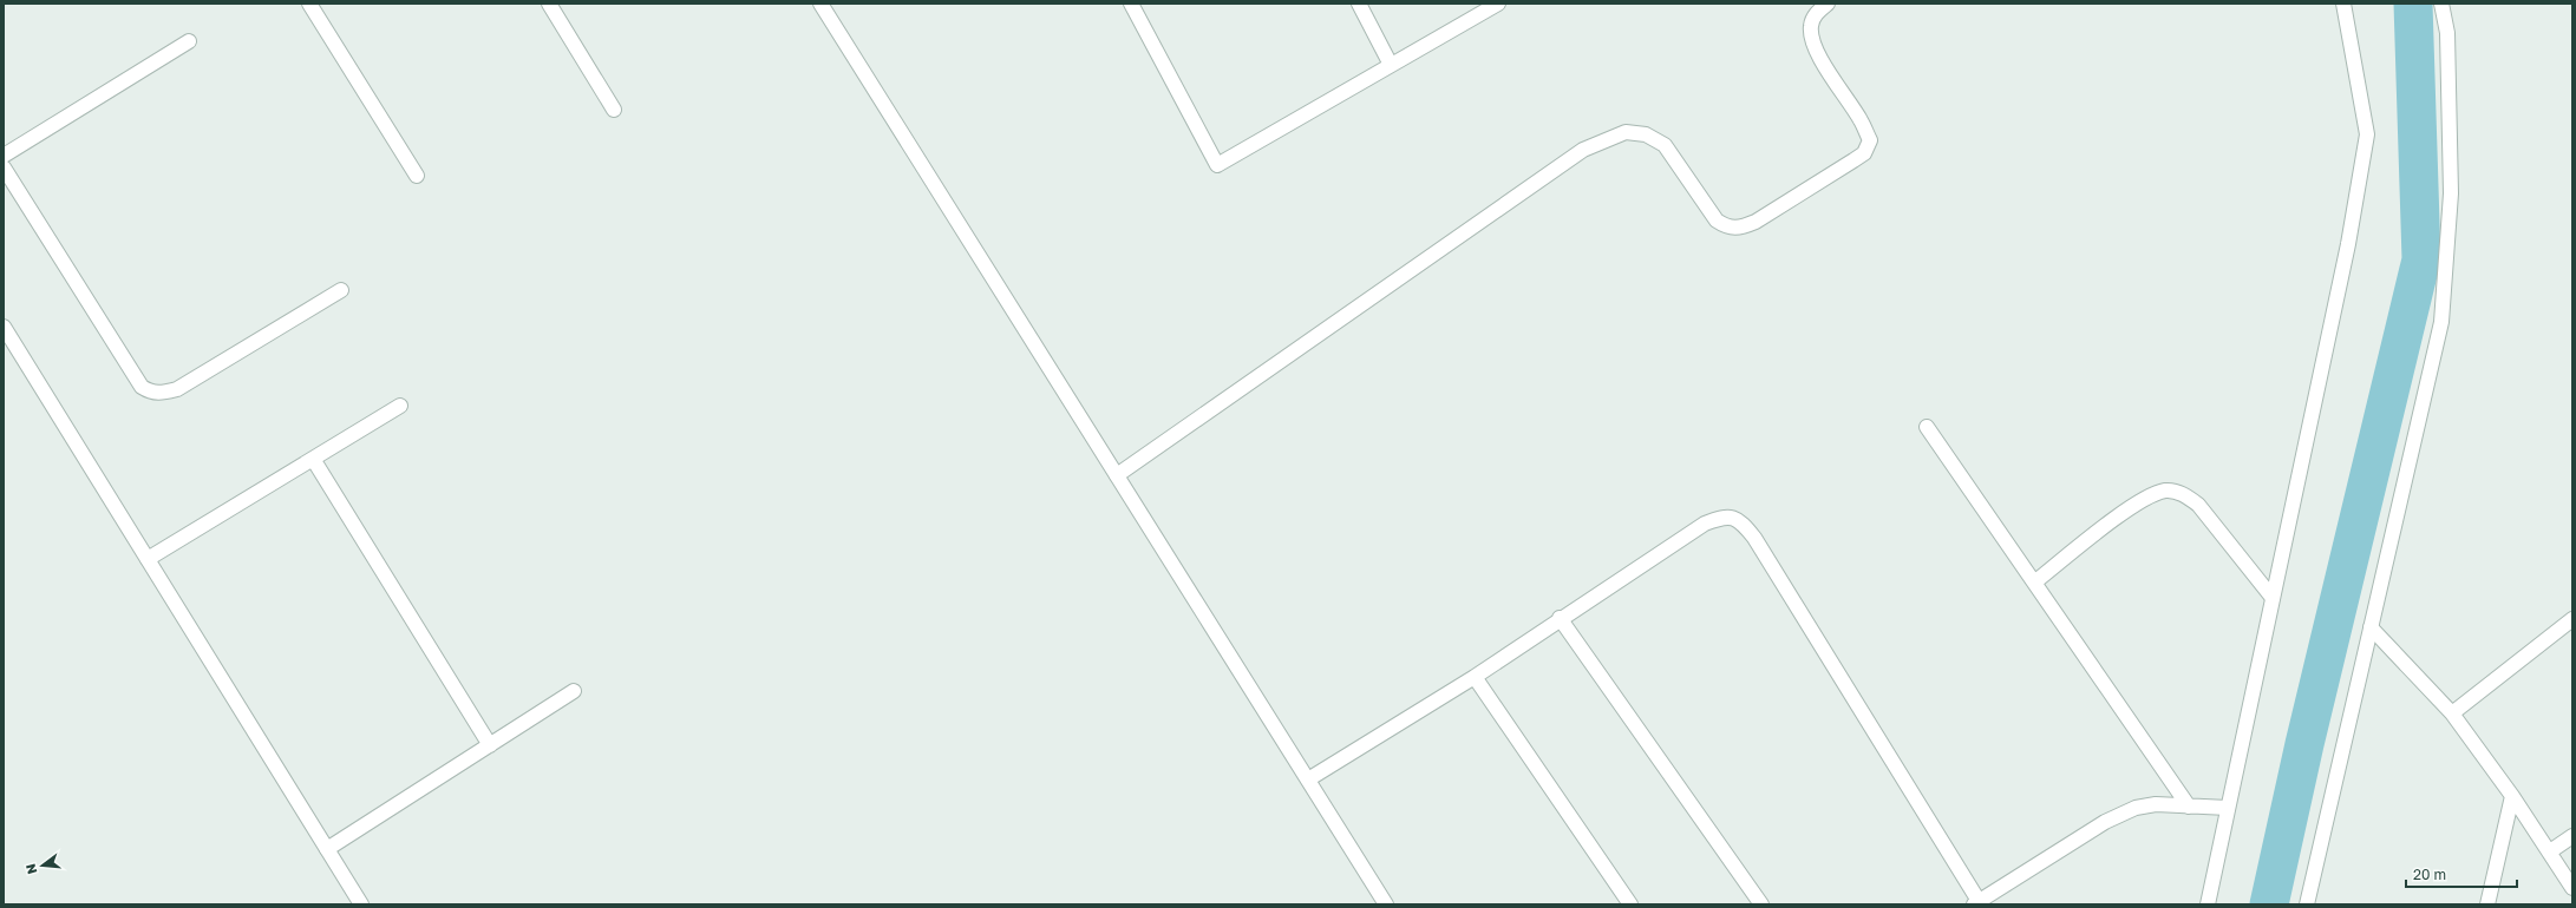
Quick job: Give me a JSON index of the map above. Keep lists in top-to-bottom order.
{
  "scale_bar": "20 m",
  "north": "left"
}
